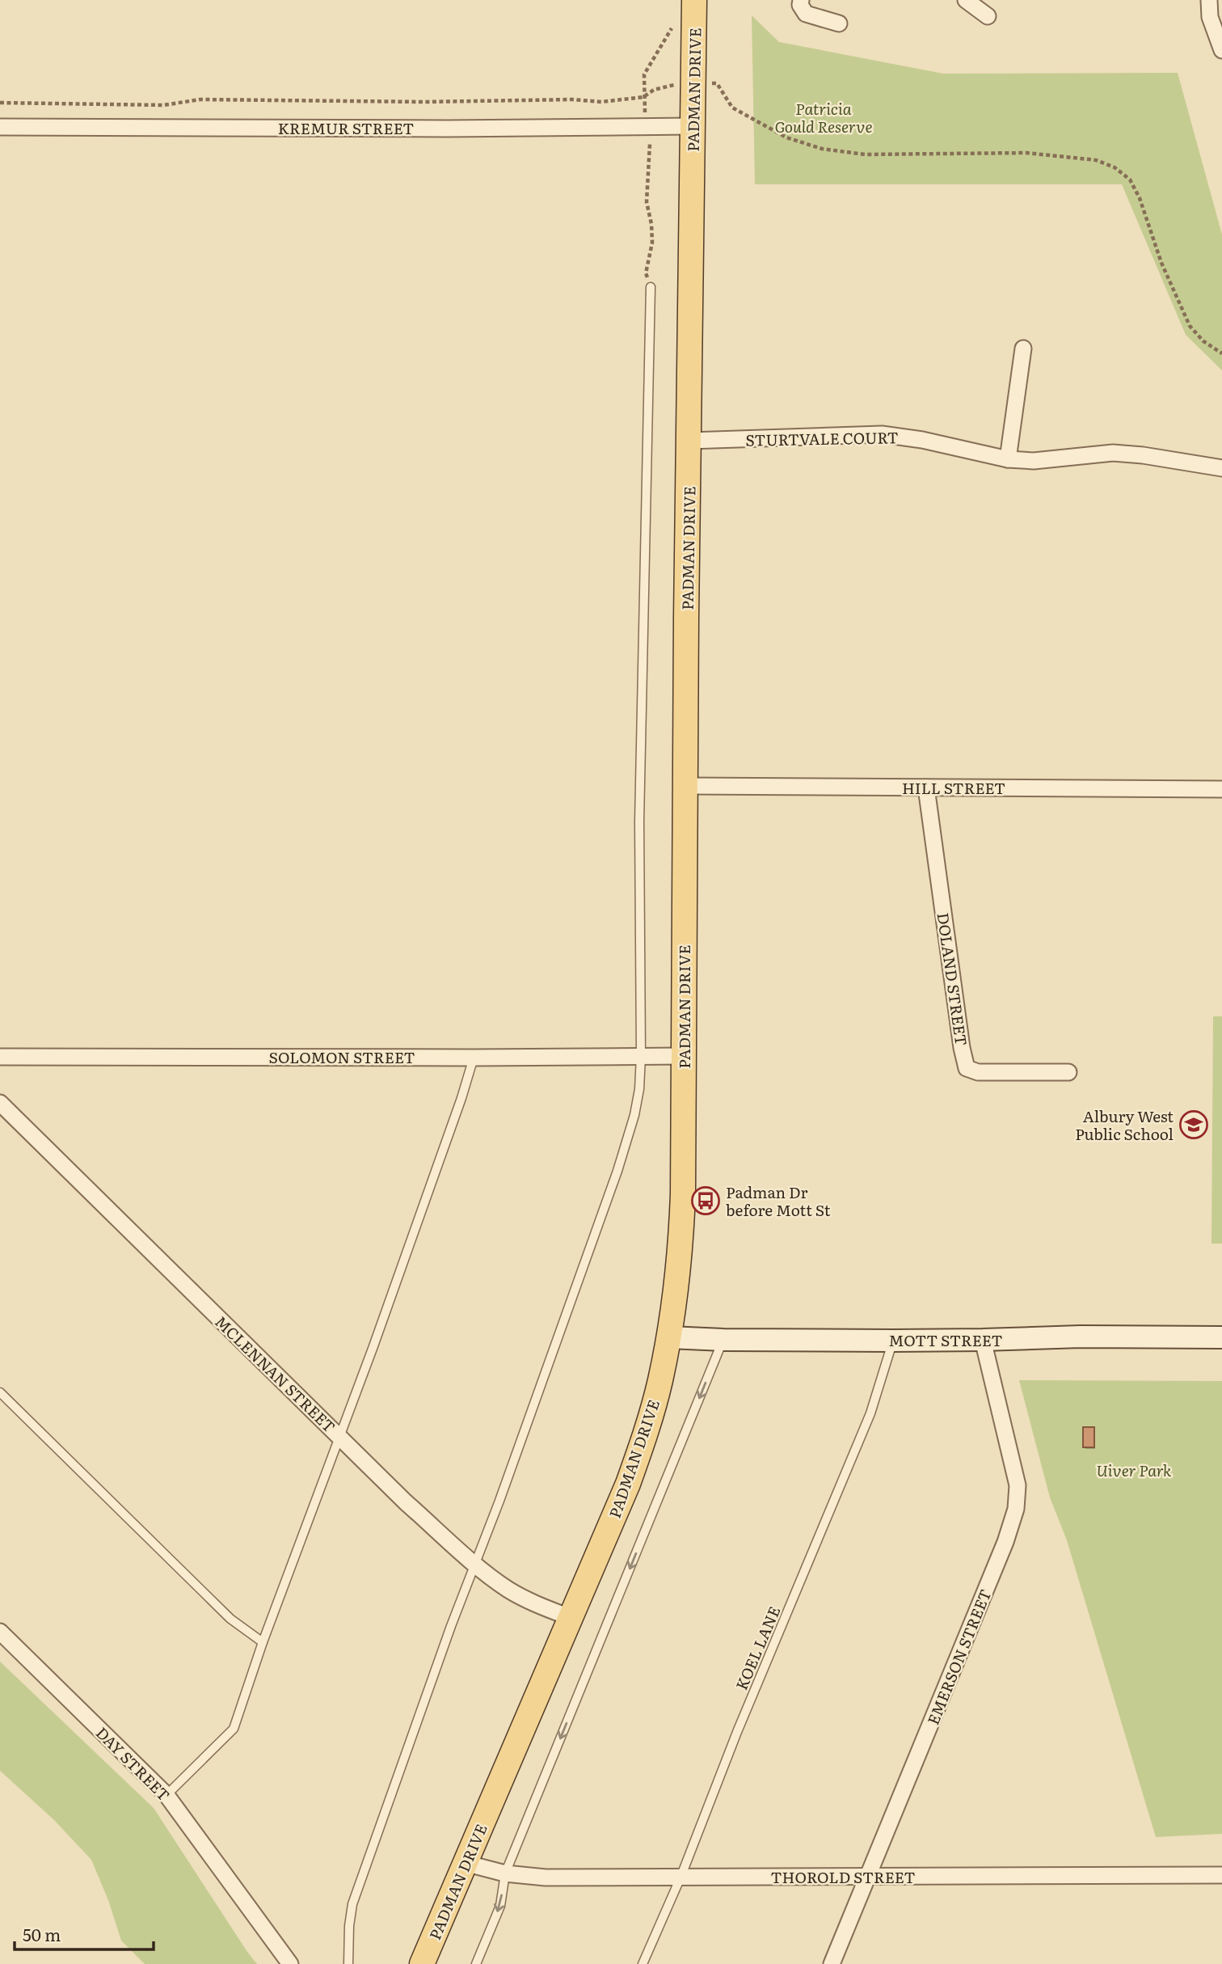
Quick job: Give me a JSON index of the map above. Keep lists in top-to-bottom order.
{
  "streets": {
    "main road": ["PADMAN DRIVE"],
    "street": [
      "KREMUR STREET",
      "STURTVALE COURT",
      "HILL STREET",
      "DOLAND STREET",
      "SOLOMON STREET",
      "MOTT STREET",
      "MCLENNAN STREET",
      "EMERSON STREET",
      "DAY STREET",
      "THOROLD STREET"
    ],
    "lane": ["KOEL LANE"]
  },
  "crossings": [
    ["PADMAN DRIVE", "KREMUR STREET"],
    ["PADMAN DRIVE", "STURTVALE COURT"],
    ["PADMAN DRIVE", "HILL STREET"],
    ["PADMAN DRIVE", "SOLOMON STREET"],
    ["PADMAN DRIVE", "MOTT STREET"],
    ["PADMAN DRIVE", "MCLENNAN STREET"],
    ["PADMAN DRIVE", "THOROLD STREET"],
    ["HILL STREET", "DOLAND STREET"],
    ["MOTT STREET", "KOEL LANE"],
    ["MOTT STREET", "EMERSON STREET"],
    ["KOEL LANE", "THOROLD STREET"],
    ["EMERSON STREET", "THOROLD STREET"]
  ],
  "parks": ["Patricia Gould Reserve", "Uiver Park"],
  "places": {
    "school or university": ["Albury West Public School"],
    "bus stop": ["Padman Dr before Mott St"]
  },
  "scale_bar": "50 m"
}
